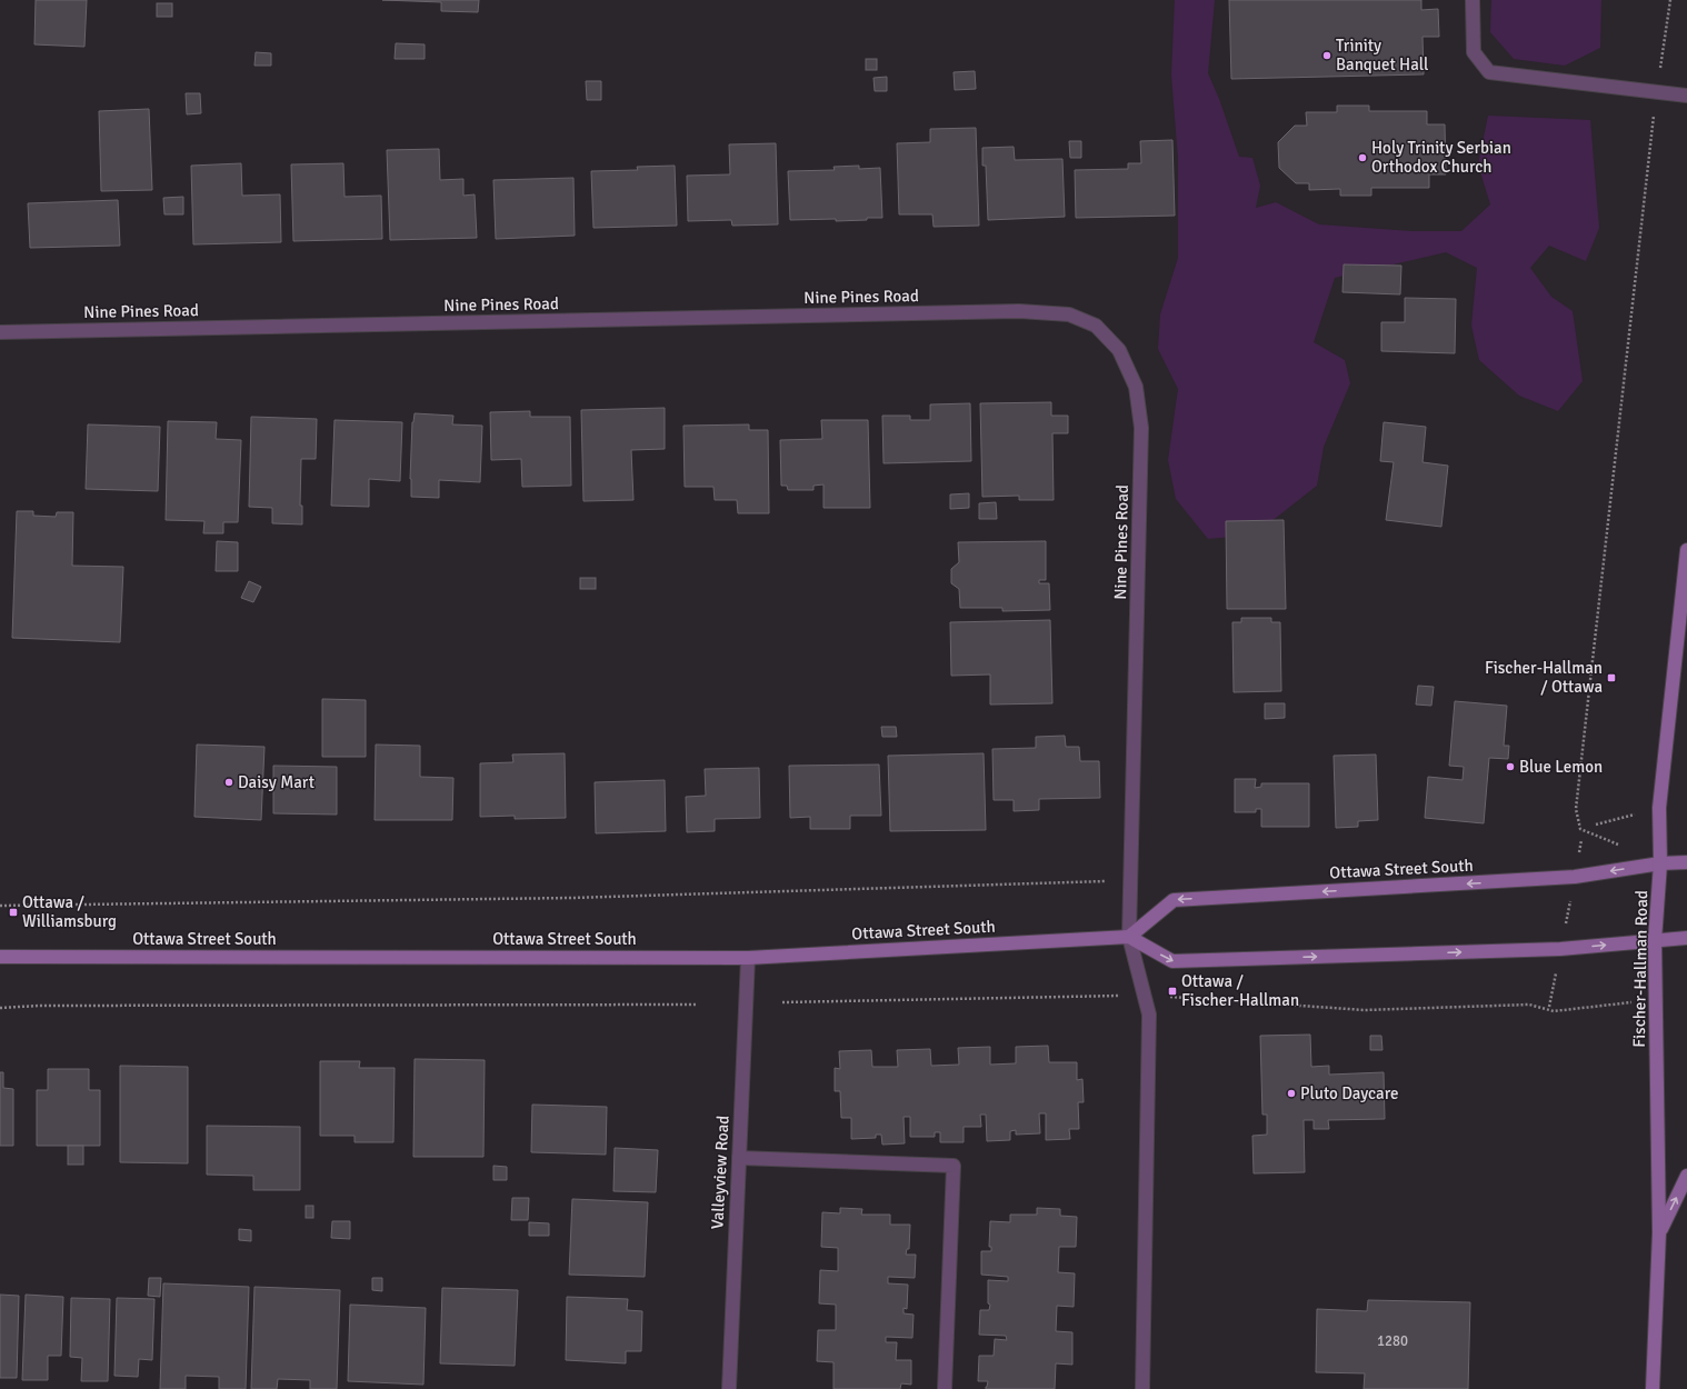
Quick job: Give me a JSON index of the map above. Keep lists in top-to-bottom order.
{
  "streets": {
    "main road": ["Ottawa Street South", "Fischer-Hallman Road"],
    "street": ["Nine Pines Road", "Valleyview Road"]
  },
  "crossings": [
    ["Nine Pines Road", "Ottawa Street South"],
    ["Ottawa Street South", "Fischer-Hallman Road"],
    ["Ottawa Street South", "Valleyview Road"]
  ],
  "places": {
    "other": [
      "Trinity Banquet Hall",
      "Holy Trinity Serbian Orthodox Church",
      "Blue Lemon",
      "Daisy Mart",
      "Pluto Daycare"
    ],
    "transit": ["Fischer-Hallman / Ottawa", "Ottawa / Williamsburg", "Ottawa / Fischer-Hallman"]
  },
  "house_numbers": ["1280"]
}
